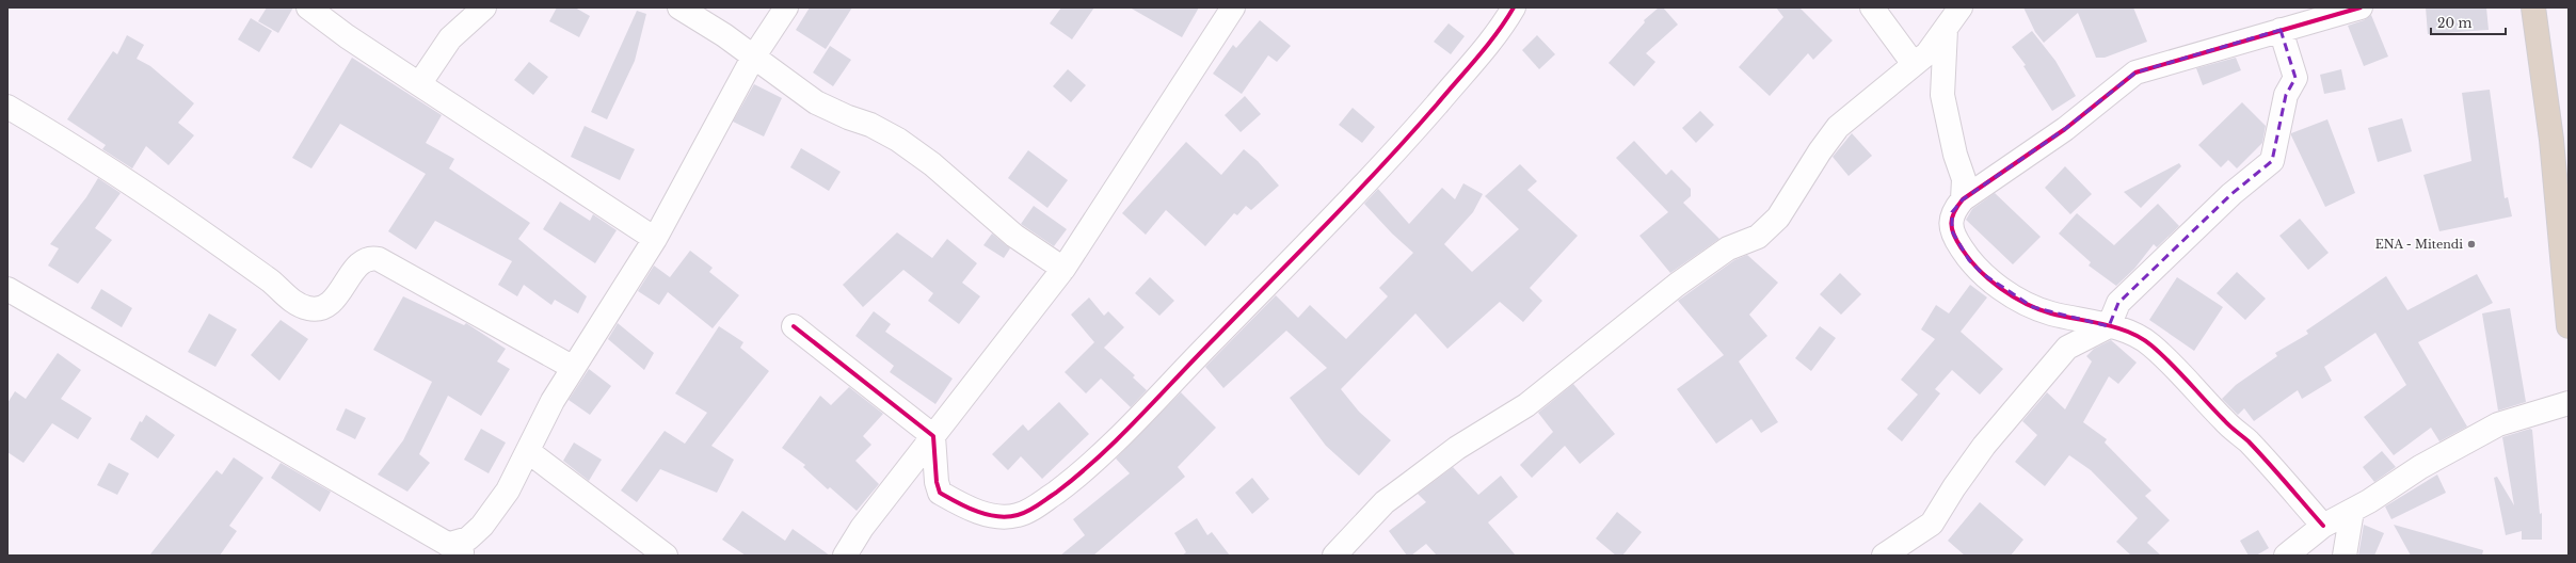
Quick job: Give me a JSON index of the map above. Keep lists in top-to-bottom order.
{
  "places": ["ENA - Mitendi"],
  "scale_bar": "20 m"
}
